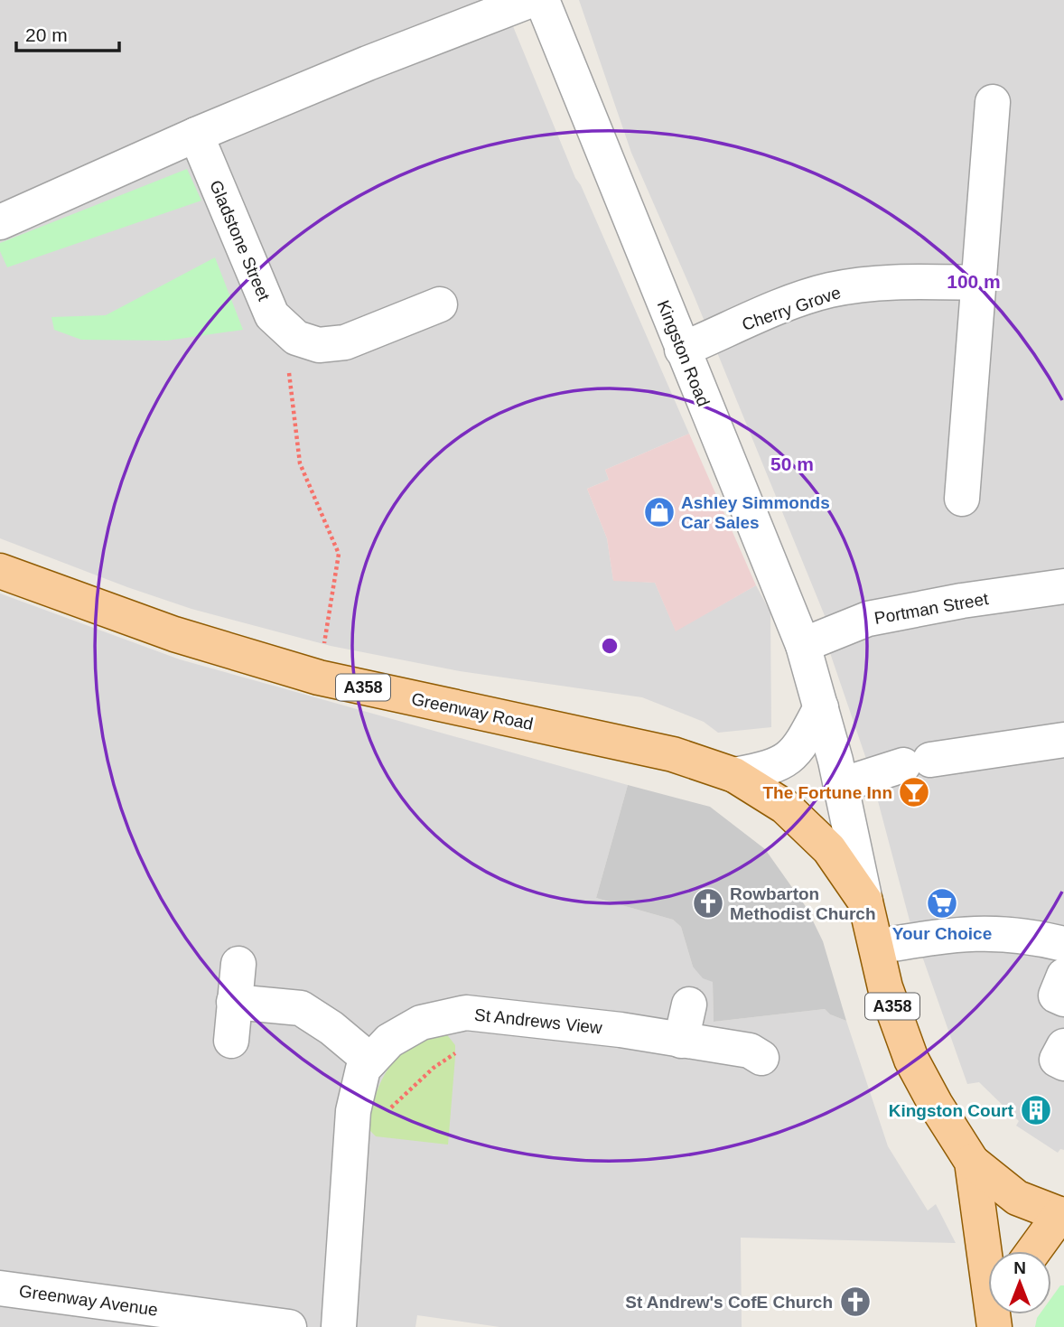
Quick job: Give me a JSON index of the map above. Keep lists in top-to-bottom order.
{
  "streets": {
    "main road": ["Kingston Road", "A358", "Greenway Road"],
    "street": [
      "Gladstone Street",
      "Cherry Grove",
      "Portman Street",
      "St Andrews View",
      "Greenway Avenue"
    ]
  },
  "crossings": [
    ["Cherry Grove", "Kingston Road"],
    ["Kingston Road", "Portman Street"],
    ["Kingston Road", "A358"],
    ["Kingston Road", "Greenway Road"]
  ],
  "places": {
    "shop": ["Ashley Simmonds Car Sales"],
    "bar": ["The Fortune Inn"],
    "church": ["Rowbarton Methodist Church", "St Andrew's CofE Church"],
    "supermarket": ["Your Choice"],
    "building": ["Kingston Court"]
  },
  "scale_bar": "20 m",
  "north": "top",
  "rings": ["100 m", "50 m"]
}
